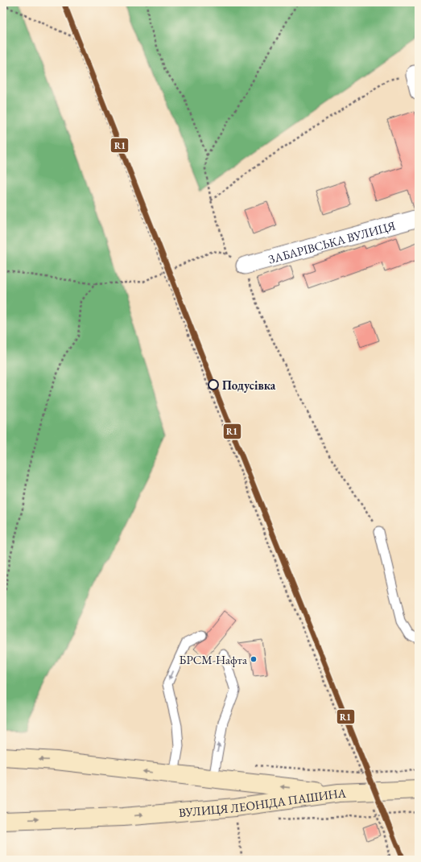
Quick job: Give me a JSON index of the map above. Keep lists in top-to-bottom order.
{
  "streets": {
    "main road": ["ВУЛИЦЯ ЛЕОНІДА ПАШИНА"],
    "street": ["ЗАБАРІВСЬКА ВУЛИЦЯ"]
  },
  "places": ["Подусівка", "БРСМ-Нафта"],
  "lines": ["transit line R1"]
}
